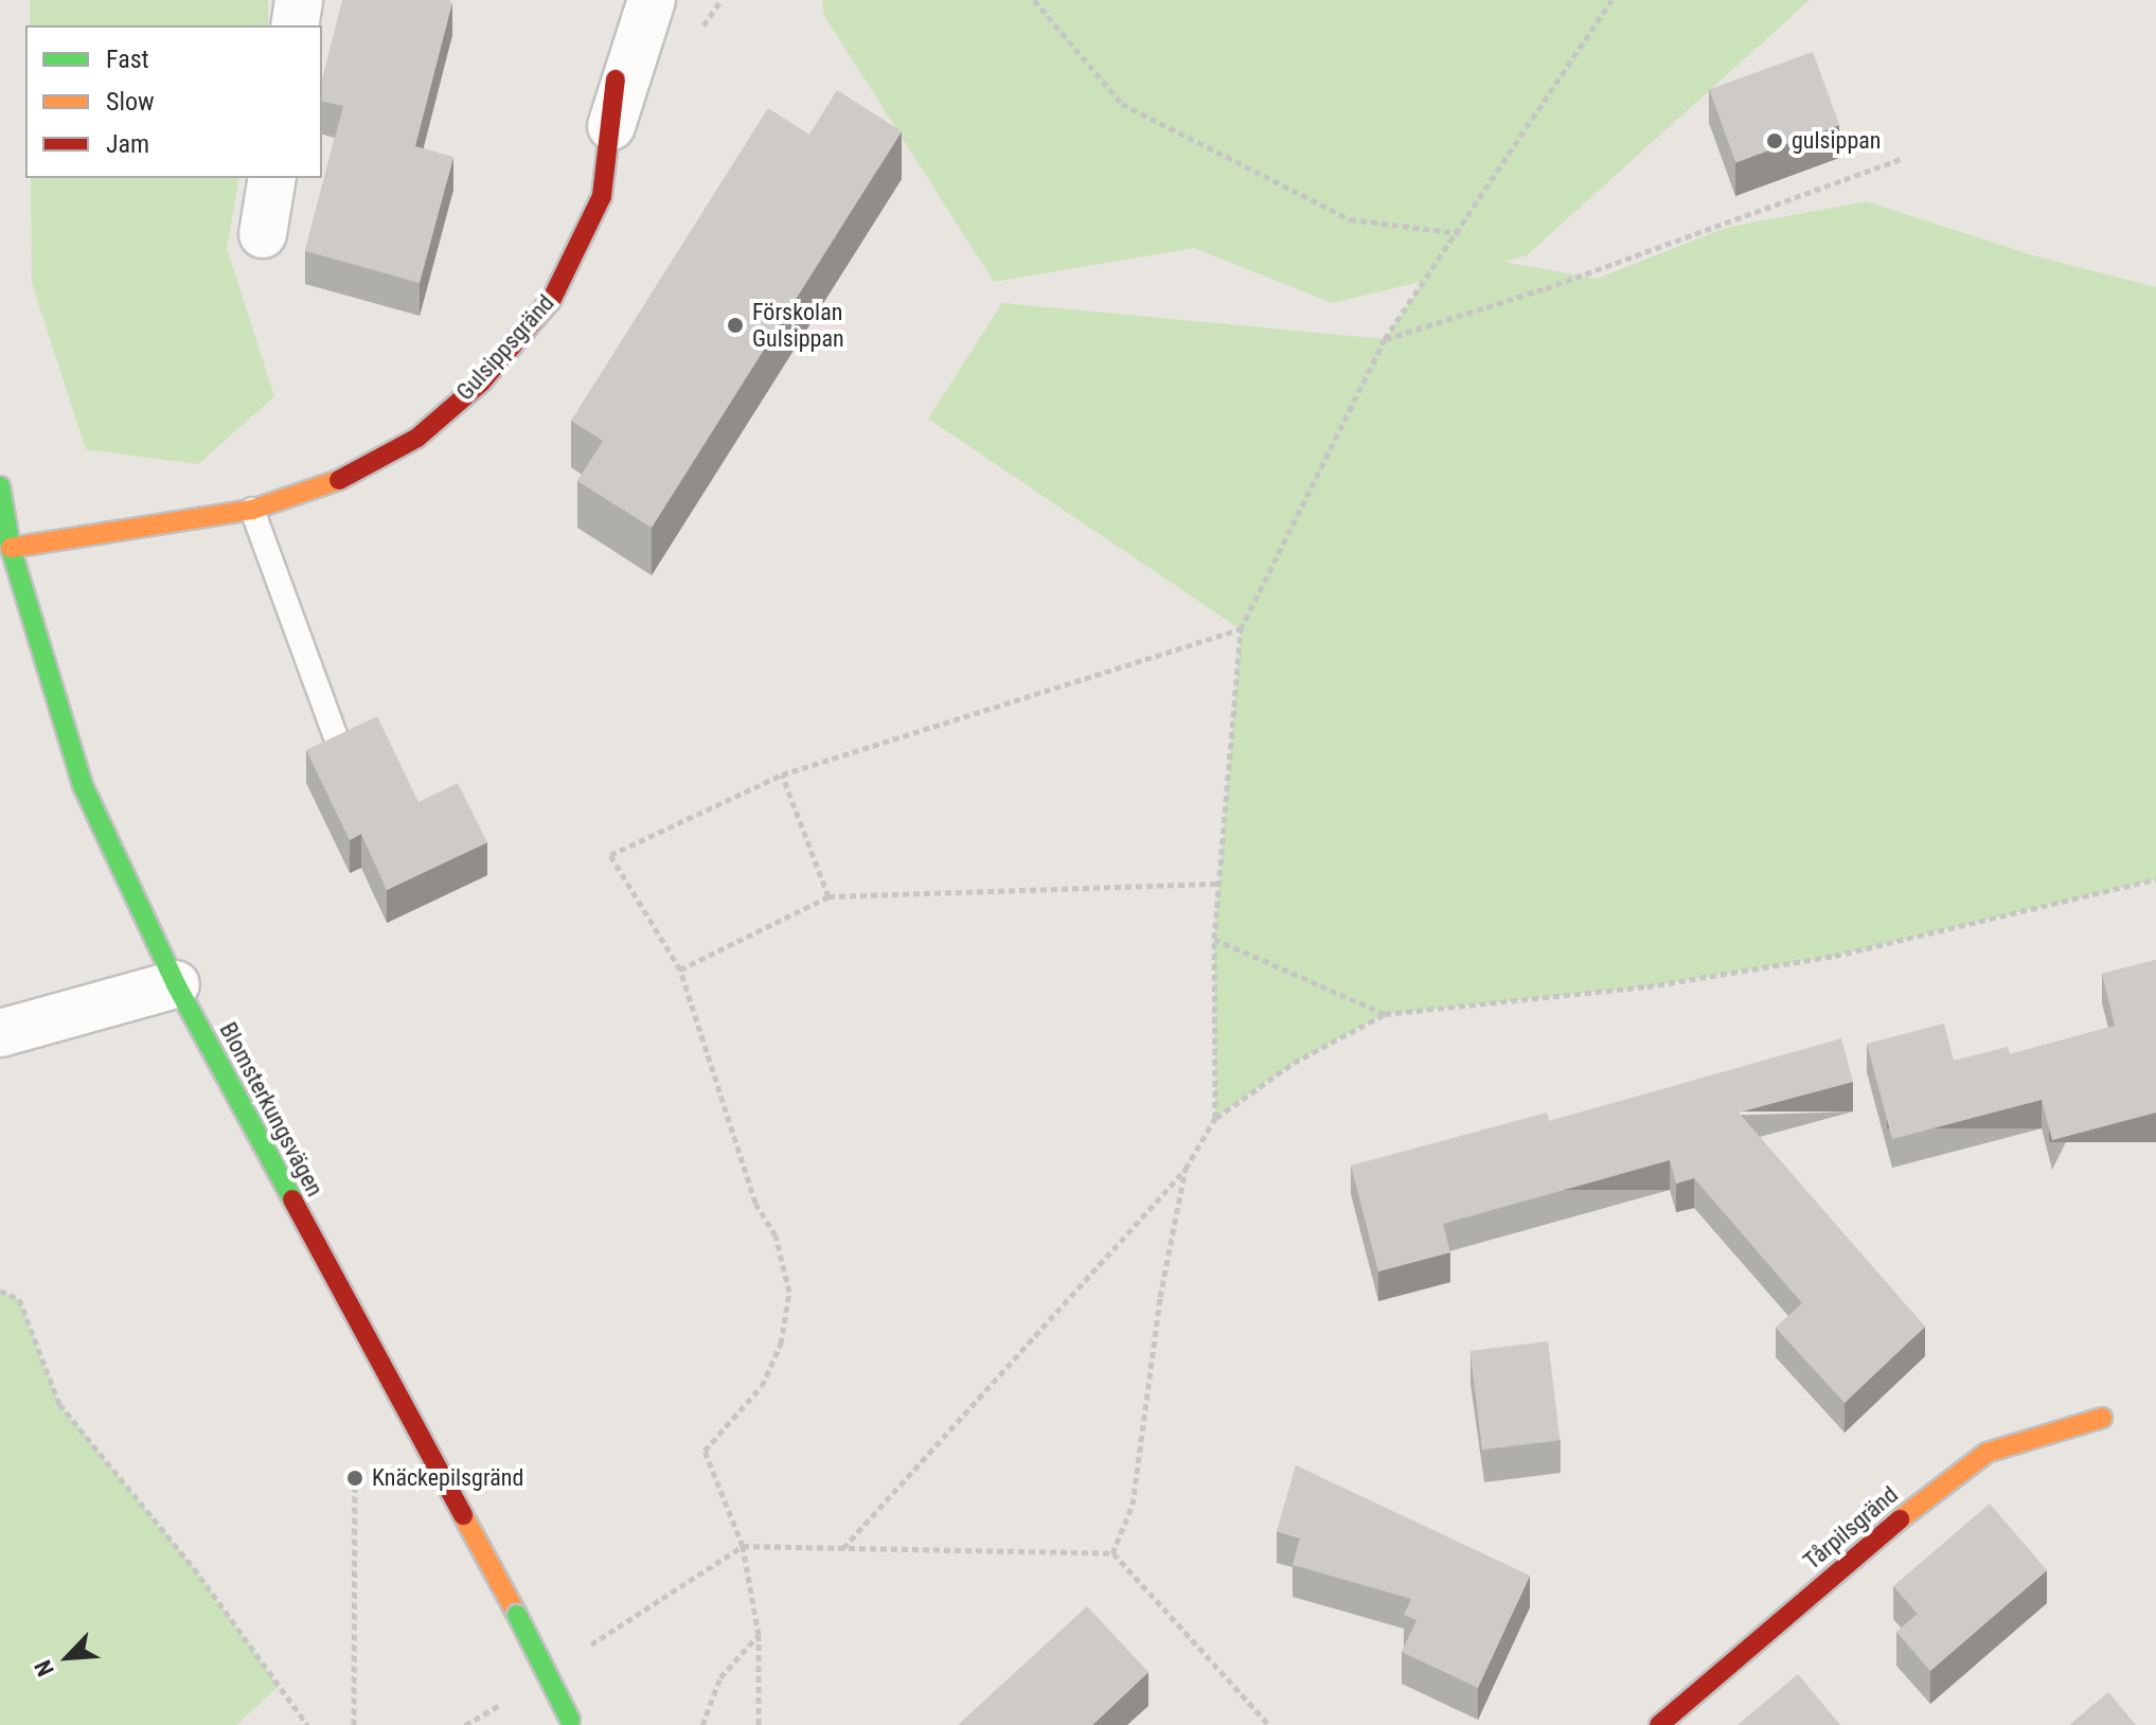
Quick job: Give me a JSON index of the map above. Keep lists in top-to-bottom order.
{
  "streets": {
    "street": ["Gulsippsgränd", "Blomsterkungsvägen", "Tårpilsgränd"]
  },
  "crossings": [
    ["Gulsippsgränd", "Blomsterkungsvägen"]
  ],
  "places": ["gulsippan", "Förskolan Gulsippan", "Knäckepilsgränd"],
  "legend": ["Fast", "Slow", "Jam"],
  "north": "bottom left"
}
